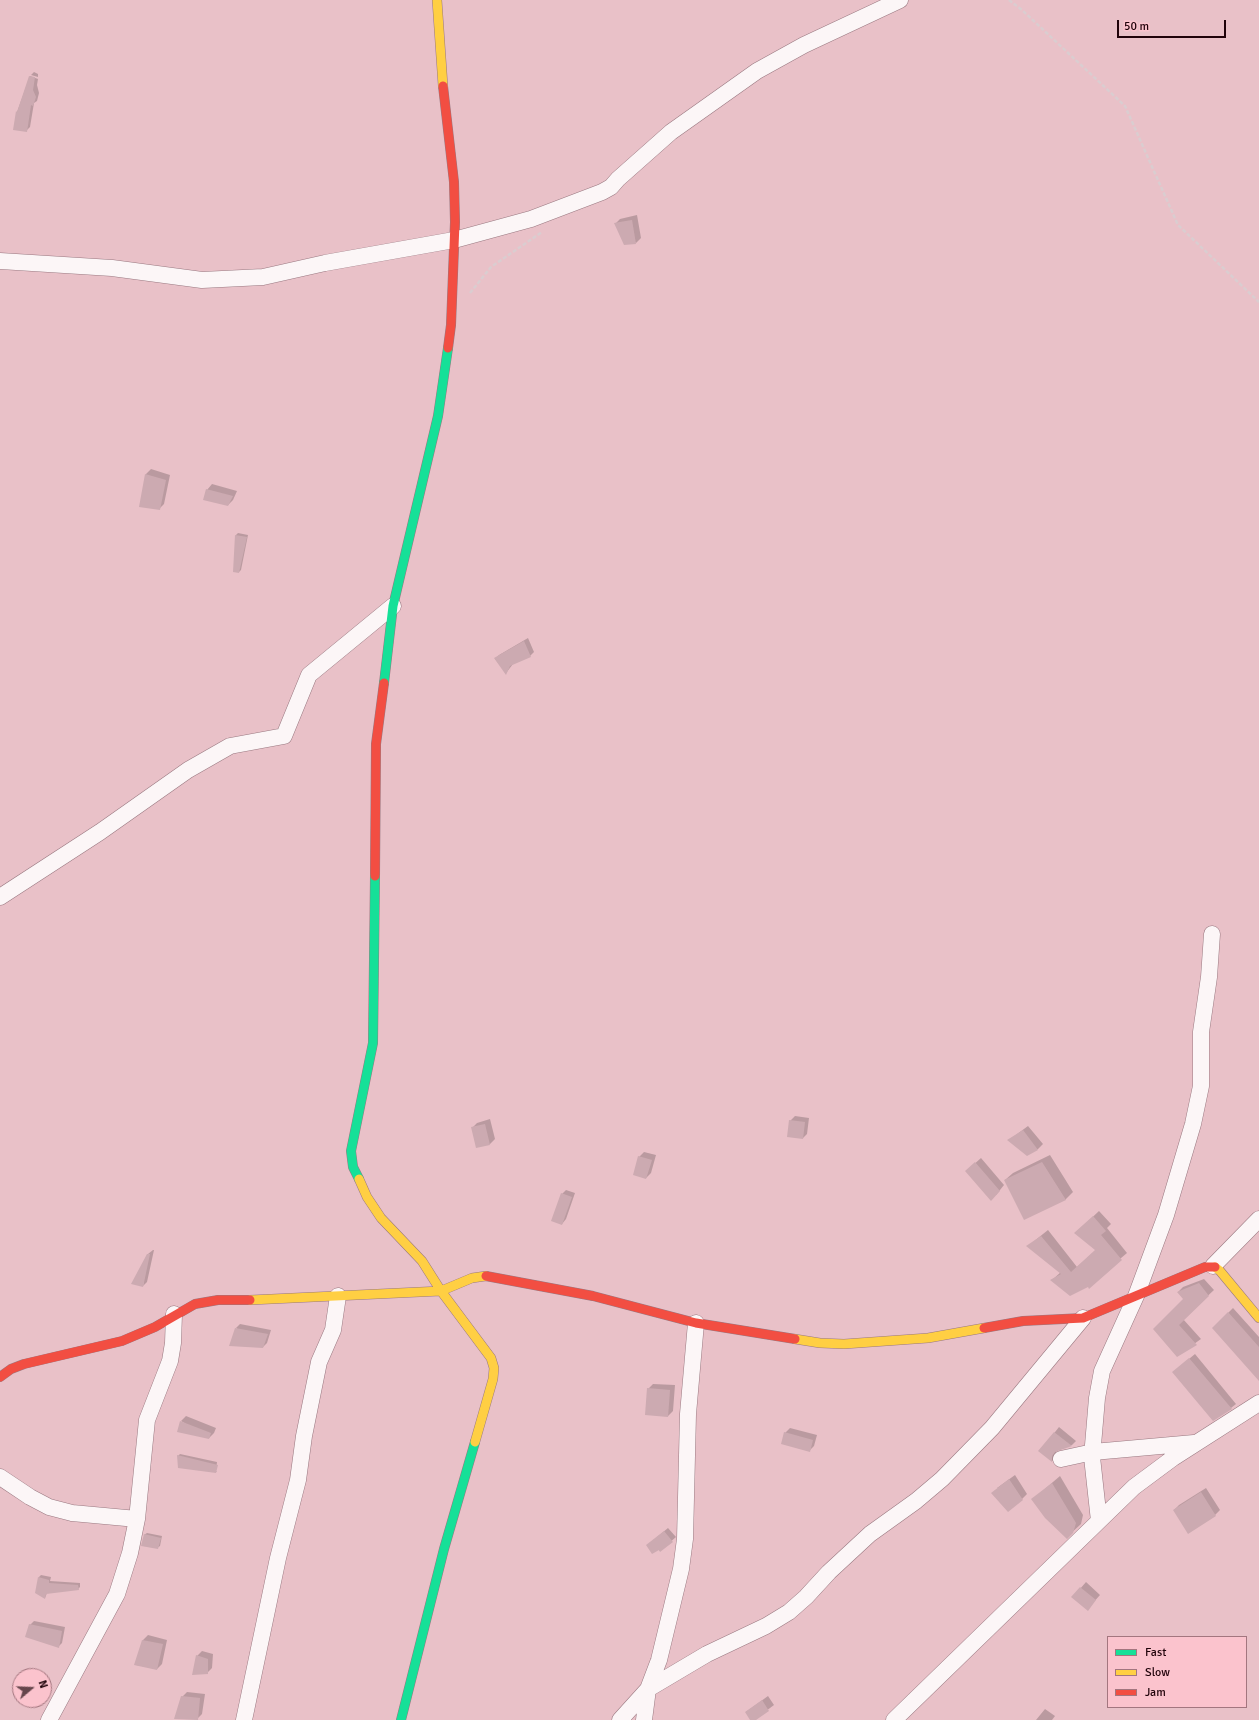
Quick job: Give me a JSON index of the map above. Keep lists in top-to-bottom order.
{
  "legend": ["Fast", "Slow", "Jam"],
  "scale_bar": "50 m",
  "north": "right"
}
